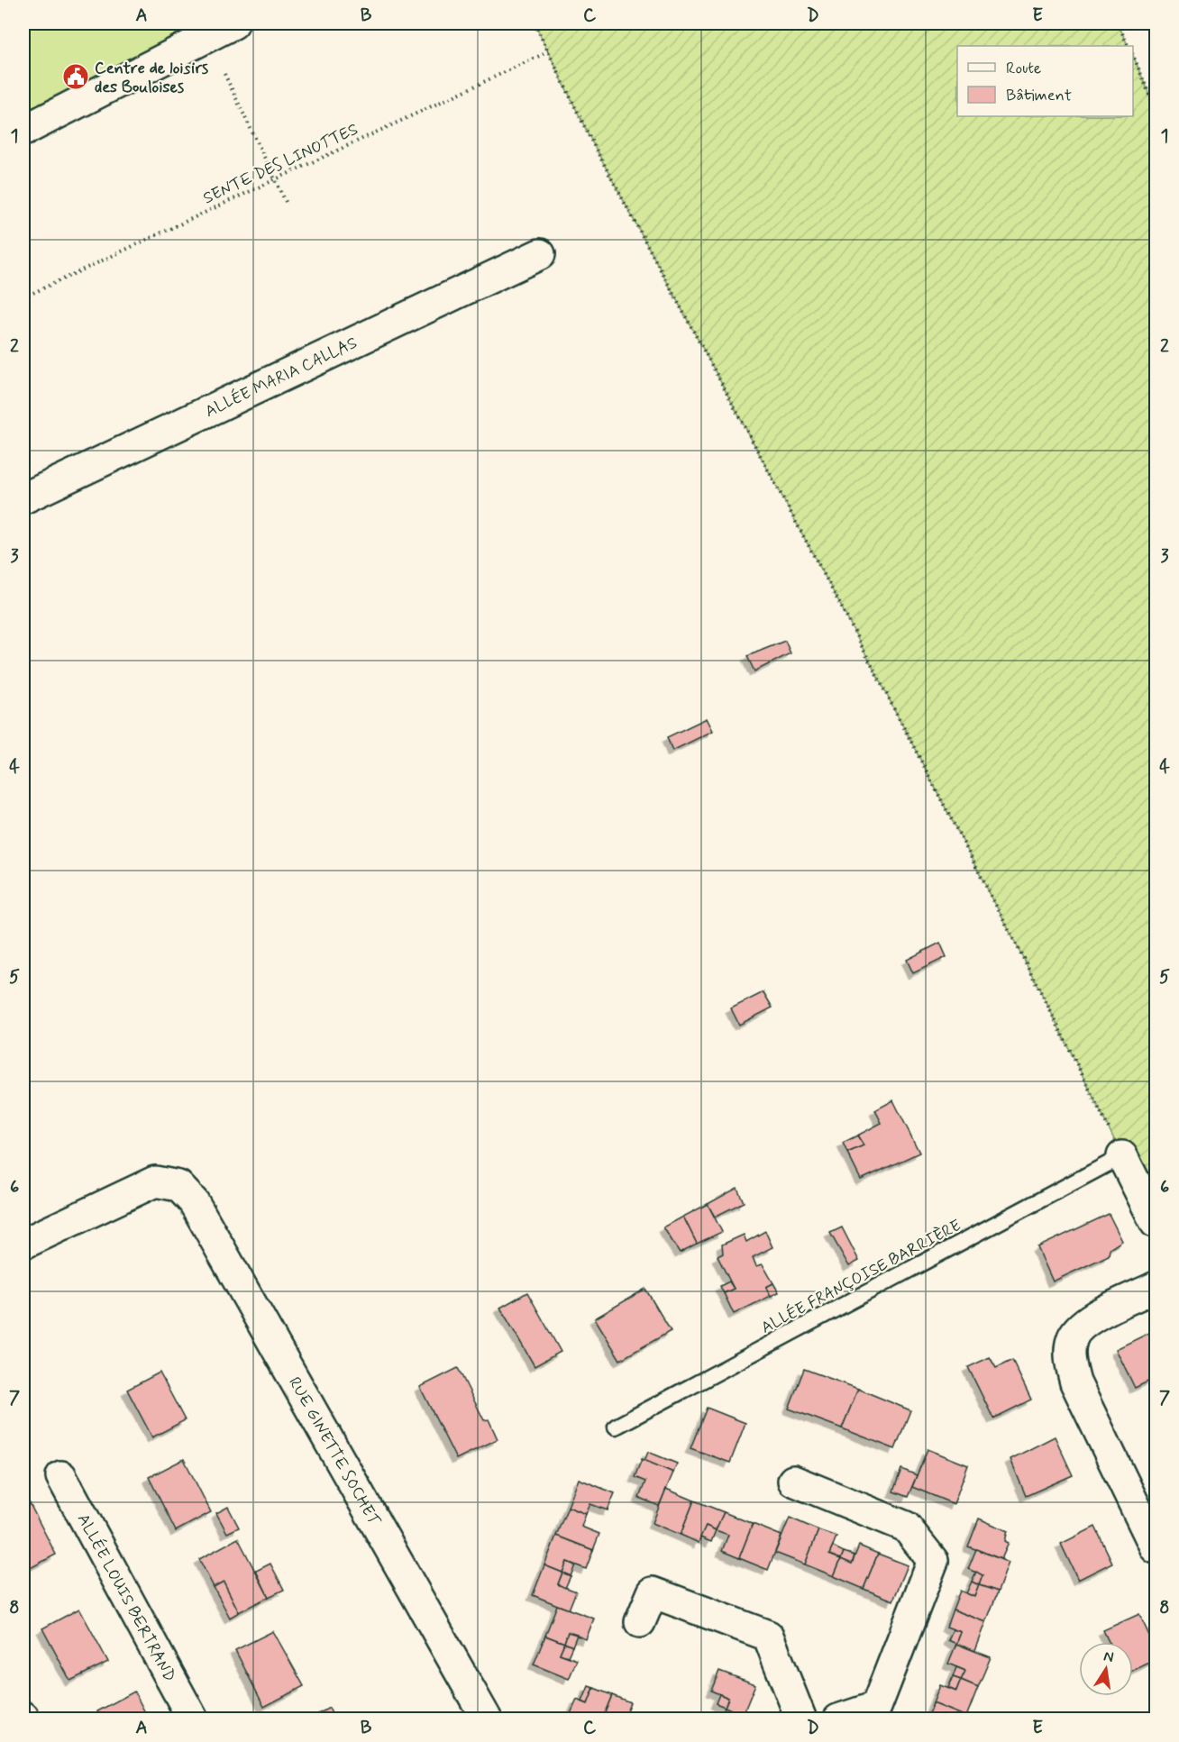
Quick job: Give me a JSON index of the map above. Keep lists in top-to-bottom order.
{
  "streets": {
    "street": ["ALLÉE MARIA CALLAS", "RUE GINETTE SOCHET", "ALLÉE LOUIS BERTRAND"],
    "lane": ["ALLÉE FRANÇOISE BARRIÈRE"],
    "path": ["SENTE DES LINOTTES"]
  },
  "places": {
    "public building": ["Centre de loisirs des Bouloises"]
  },
  "legend": ["Route", "Bâtiment"],
  "north": "top",
  "grid": {
    "columns": [
      "A",
      "B",
      "C",
      "D",
      "E"
    ],
    "rows": [
      "1",
      "2",
      "3",
      "4",
      "5",
      "6",
      "7",
      "8"
    ]
  }
}
